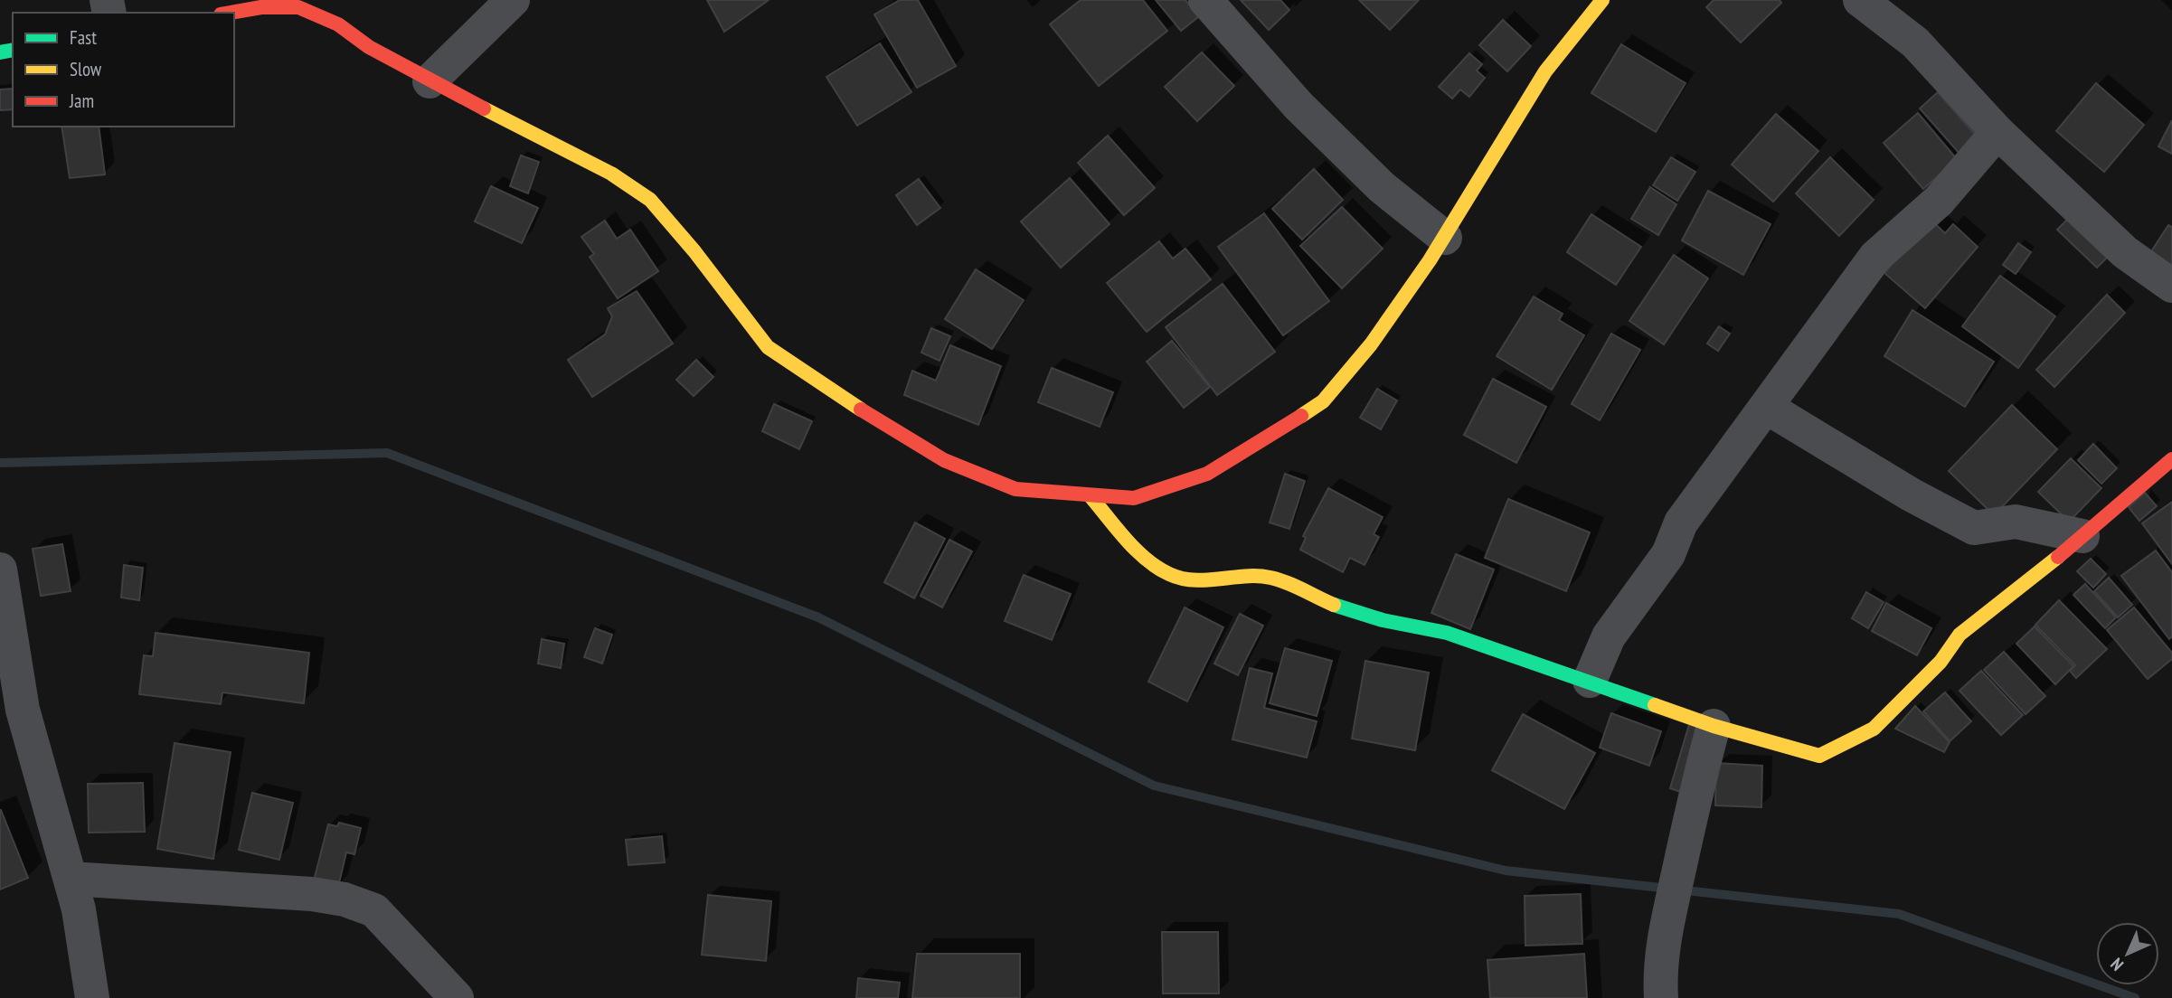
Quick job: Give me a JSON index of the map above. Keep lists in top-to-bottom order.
{
  "legend": ["Fast", "Slow", "Jam"],
  "north": "bottom left"
}
